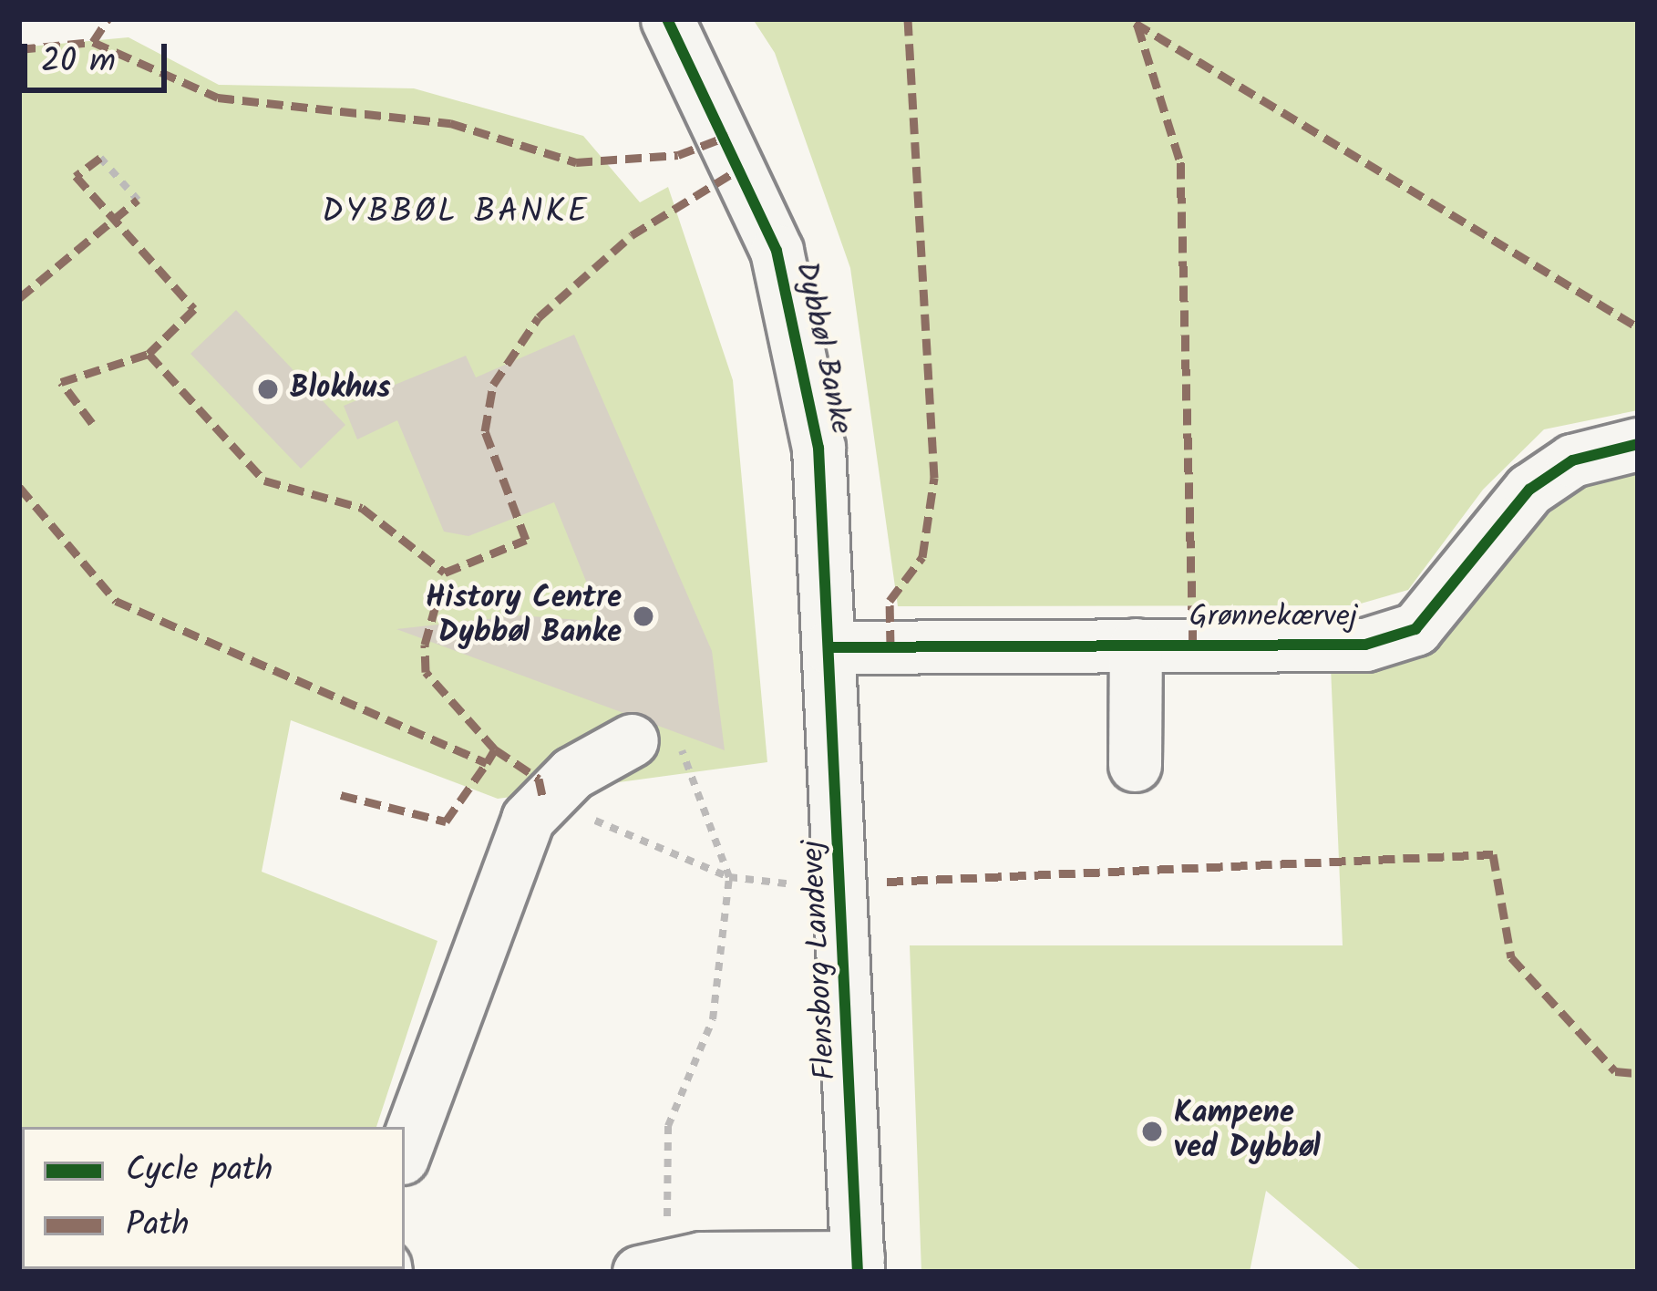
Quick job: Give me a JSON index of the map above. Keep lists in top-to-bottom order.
{
  "streets": {
    "street": ["Dybbøl Banke", "Grønnekærvej", "Flensborg Landevej"]
  },
  "crossings": [
    ["Dybbøl Banke", "Grønnekærvej"],
    ["Dybbøl Banke", "Flensborg Landevej"],
    ["Grønnekærvej", "Flensborg Landevej"]
  ],
  "districts": ["DYBBØL BANKE"],
  "places": ["Blokhus", "History Centre Dybbøl Banke", "Kampene ved Dybbøl"],
  "legend": ["Cycle path", "Path"],
  "scale_bar": "20 m"
}
